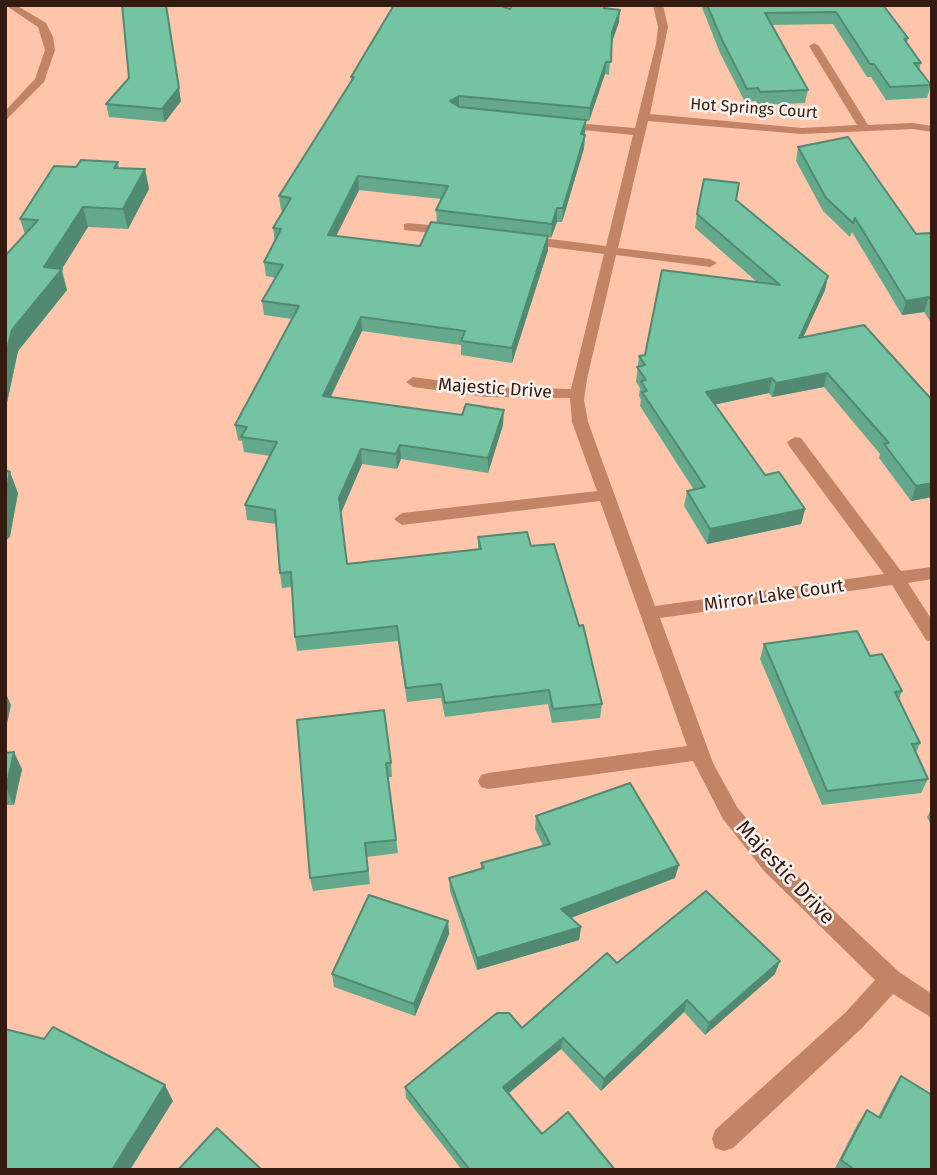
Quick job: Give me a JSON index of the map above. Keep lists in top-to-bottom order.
{
  "streets": {
    "street": ["Hot Springs Court", "Majestic Drive", "Mirror Lake Court"]
  },
  "crossings": [
    ["Hot Springs Court", "Majestic Drive"],
    ["Majestic Drive", "Mirror Lake Court"]
  ]
}
